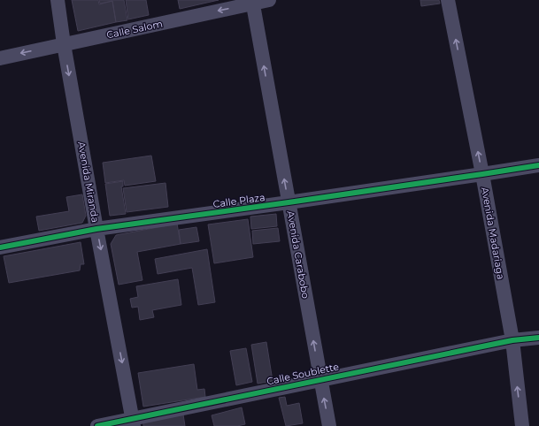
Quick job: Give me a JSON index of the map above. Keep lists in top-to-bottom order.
{
  "streets": {
    "street": [
      "Calle Salom",
      "Avenida Miranda",
      "Calle Plaza",
      "Avenida Madariaga",
      "Avenida Carabobo",
      "Calle Soublette"
    ]
  },
  "crossings": [
    ["Calle Salom", "Avenida Miranda"],
    ["Calle Salom", "Avenida Carabobo"],
    ["Avenida Miranda", "Calle Plaza"],
    ["Avenida Miranda", "Calle Soublette"],
    ["Calle Plaza", "Avenida Madariaga"],
    ["Calle Plaza", "Avenida Carabobo"],
    ["Avenida Madariaga", "Calle Soublette"],
    ["Avenida Carabobo", "Calle Soublette"]
  ],
  "one_way": [
    "Calle Salom",
    "Avenida Miranda",
    "Avenida Madariaga",
    "Avenida Carabobo"
  ]
}
